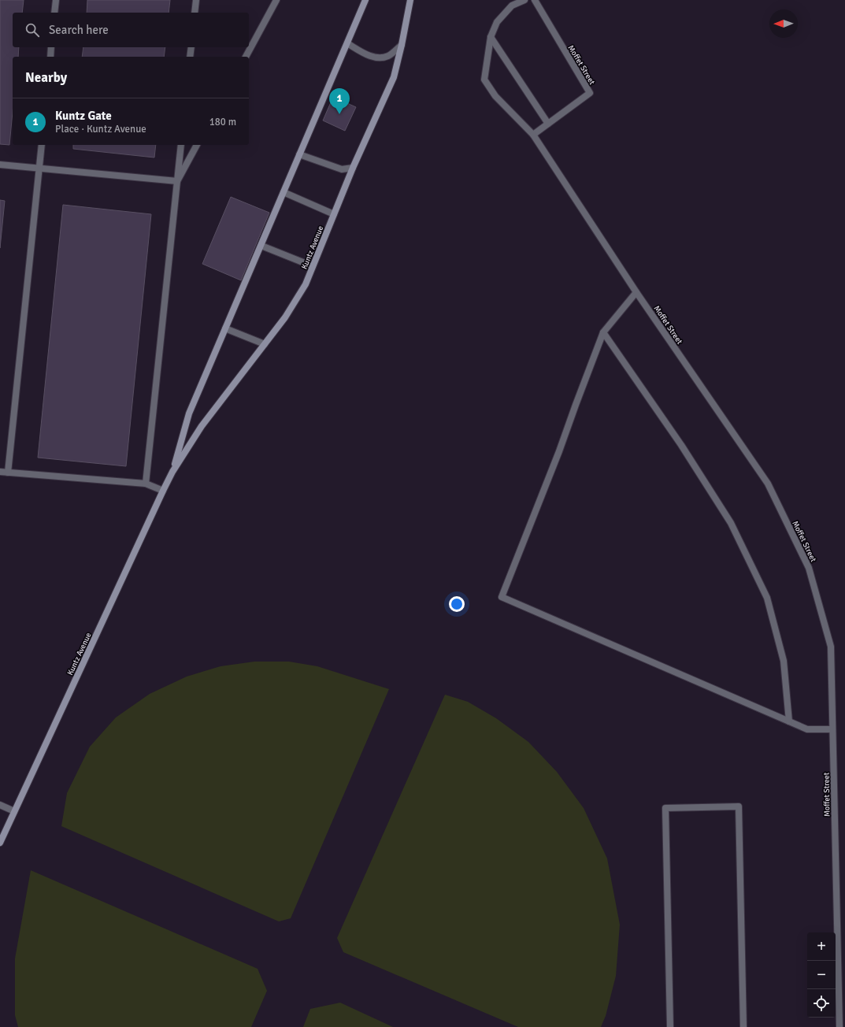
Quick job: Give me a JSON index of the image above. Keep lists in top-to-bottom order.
{
  "streets": {
    "street": ["Moffet Street", "Kuntz Avenue"]
  },
  "north": "left",
  "page": {
    "search": "Search here",
    "heading": "Nearby",
    "pins": "1",
    "list": [
      {
        "mark": "1",
        "name": "Kuntz Gate",
        "note": "Place · Kuntz Avenue",
        "value": "180 m"
      }
    ],
    "map_buttons": ["+", "−"]
  }
}
